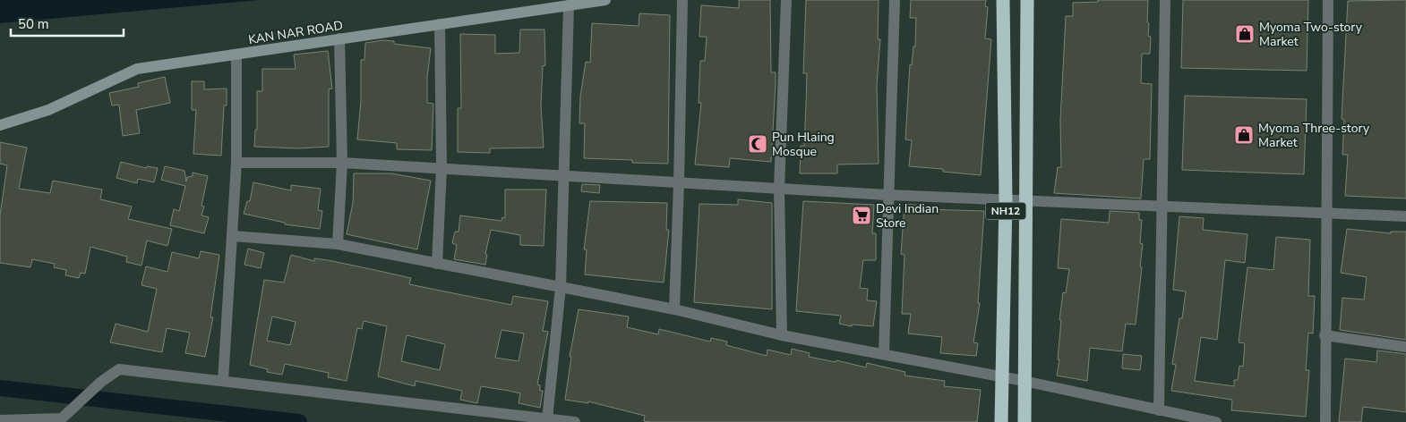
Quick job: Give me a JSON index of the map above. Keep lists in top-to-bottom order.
{
  "streets": {
    "highway": ["NH12"],
    "street": ["KAN NAR ROAD"]
  },
  "places": {
    "shop": ["Myoma Two-story Market", "Myoma Three-story Market"],
    "mosque": ["Pun Hlaing Mosque"],
    "supermarket": ["Devi Indian Store"]
  },
  "scale_bar": "50 m"
}
